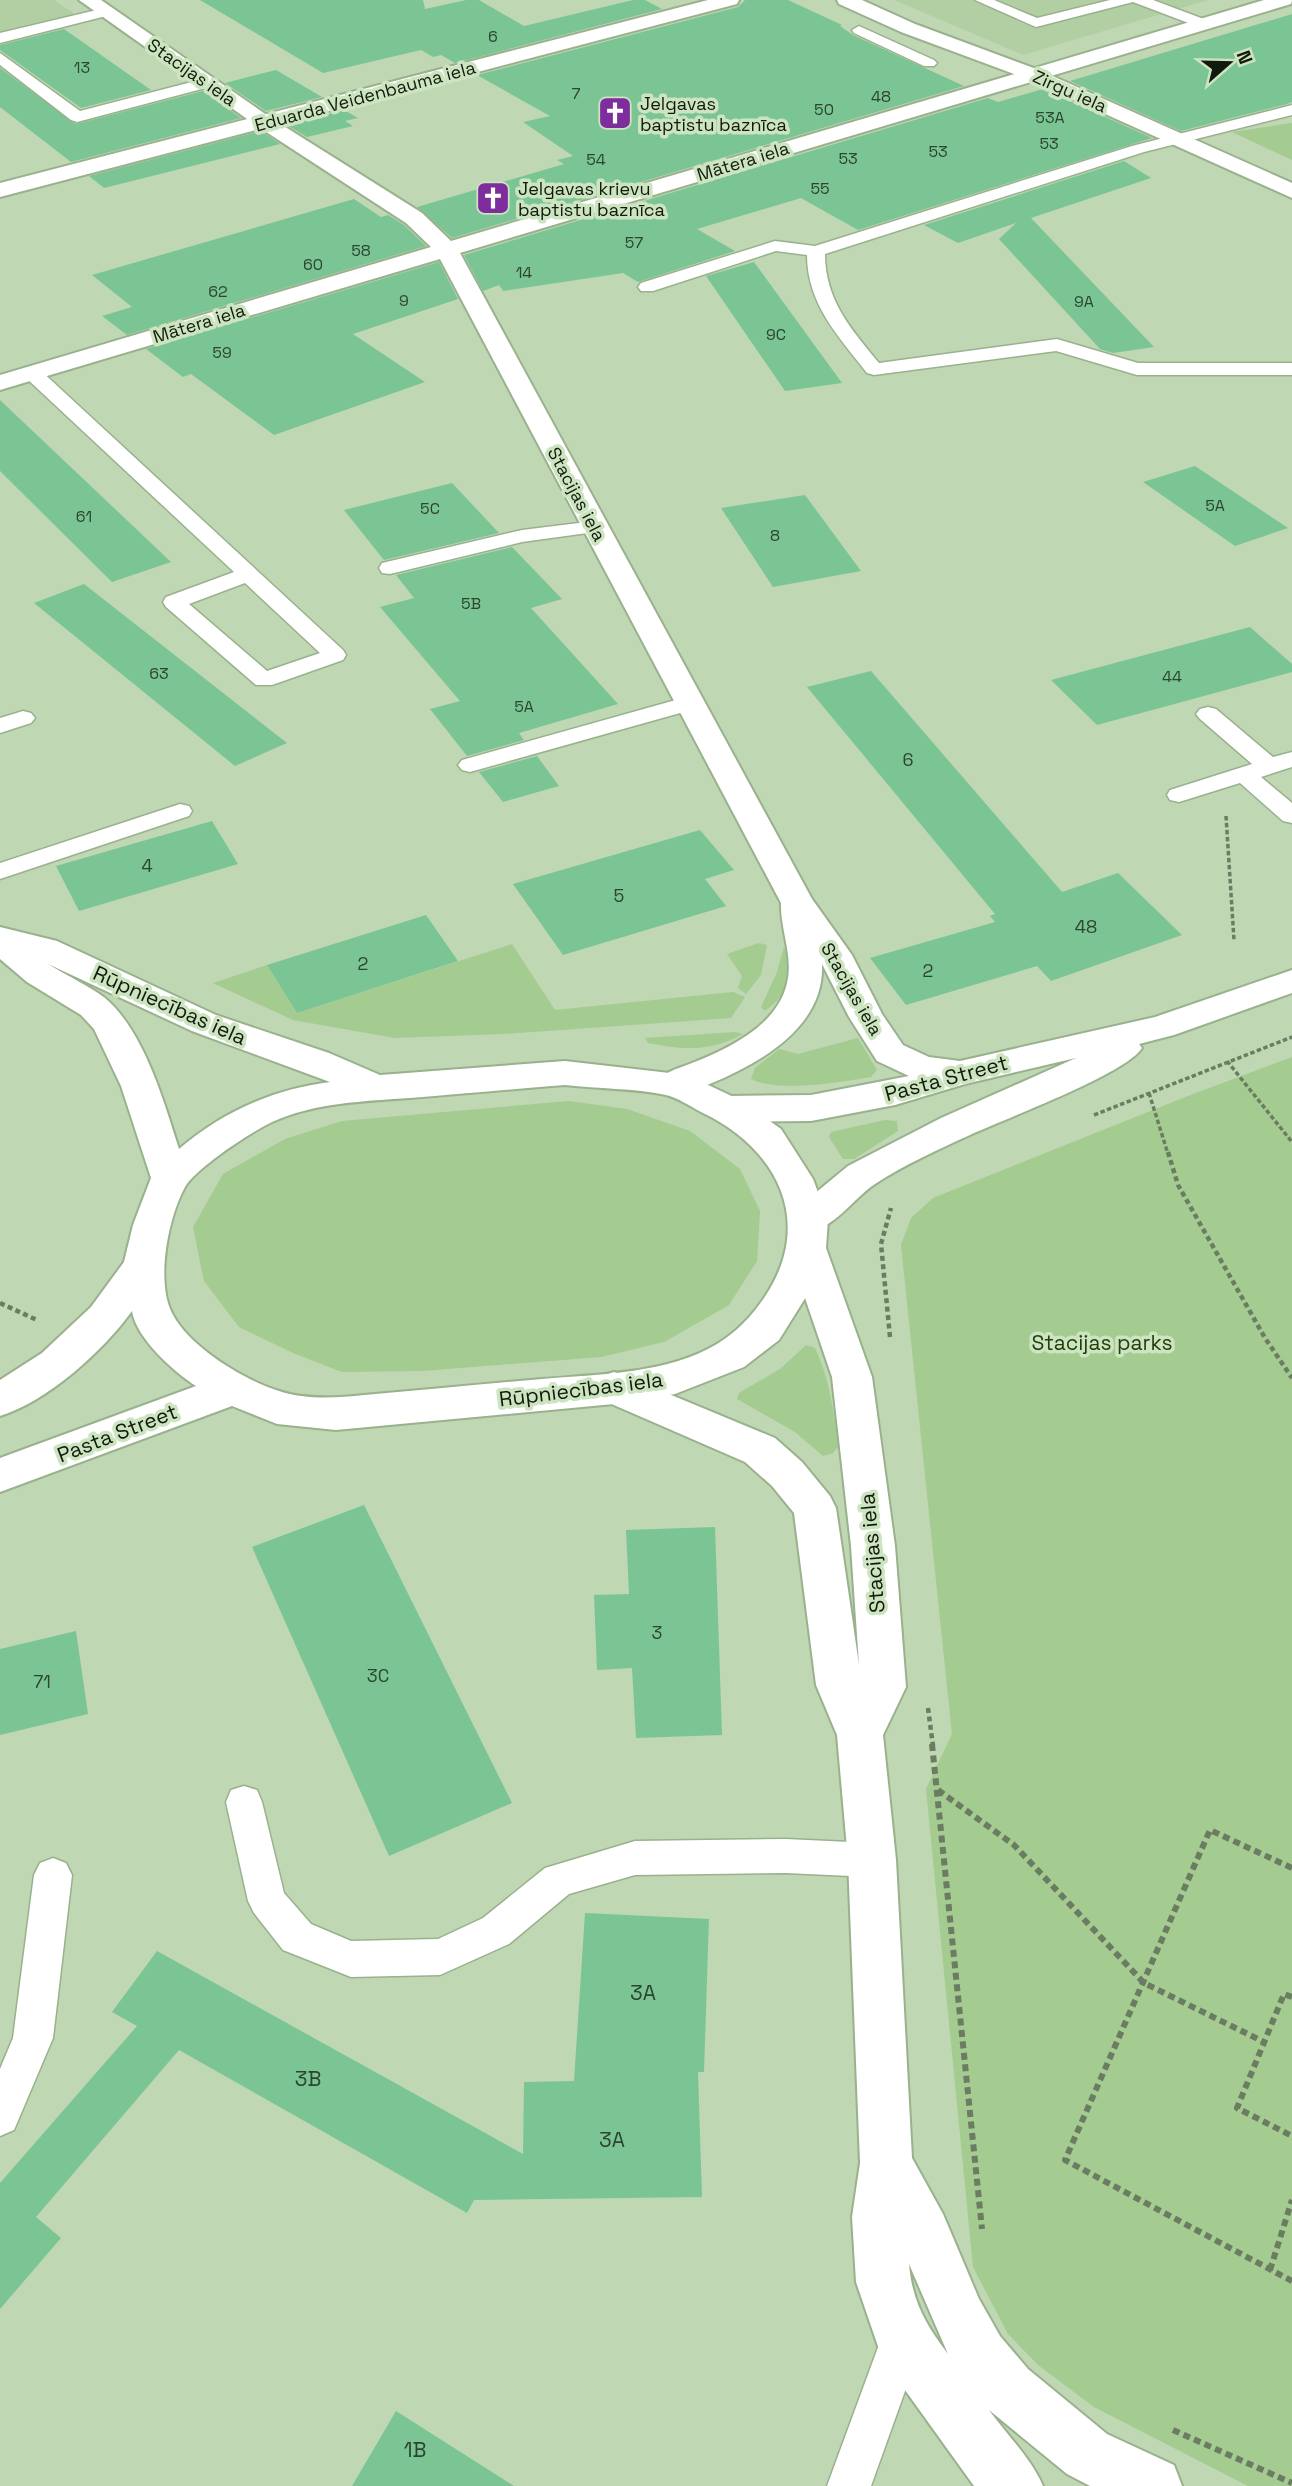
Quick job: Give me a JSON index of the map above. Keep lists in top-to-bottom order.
{
  "streets": {
    "street": [
      "Stacijas iela",
      "Zirgu iela",
      "Eduarda Veidenbauma iela",
      "Mātera iela",
      "Rūpniecības iela",
      "Pasta Street"
    ]
  },
  "crossings": [
    ["Stacijas iela", "Eduarda Veidenbauma iela"],
    ["Stacijas iela", "Mātera iela"],
    ["Stacijas iela", "Rūpniecības iela"],
    ["Stacijas iela", "Pasta Street"],
    ["Zirgu iela", "Mātera iela"],
    ["Rūpniecības iela", "Pasta Street"]
  ],
  "parks": ["Stacijas parks"],
  "places": {
    "church": ["Jelgavas baptistu baznīca", "Jelgavas krievu baptistu baznīca"]
  },
  "house_numbers": [
    "6",
    "13",
    "7",
    "48",
    "50",
    "53A",
    "53",
    "53",
    "53",
    "54",
    "55",
    "57",
    "58",
    "60",
    "14",
    "62",
    "9",
    "9A",
    "9C",
    "59",
    "5A",
    "5C",
    "61",
    "8",
    "5B",
    "63",
    "44",
    "5A",
    "6",
    "4",
    "5",
    "48",
    "2",
    "2",
    "3",
    "3C",
    "71",
    "3A",
    "3B",
    "3A",
    "1B"
  ],
  "north": "right"
}
